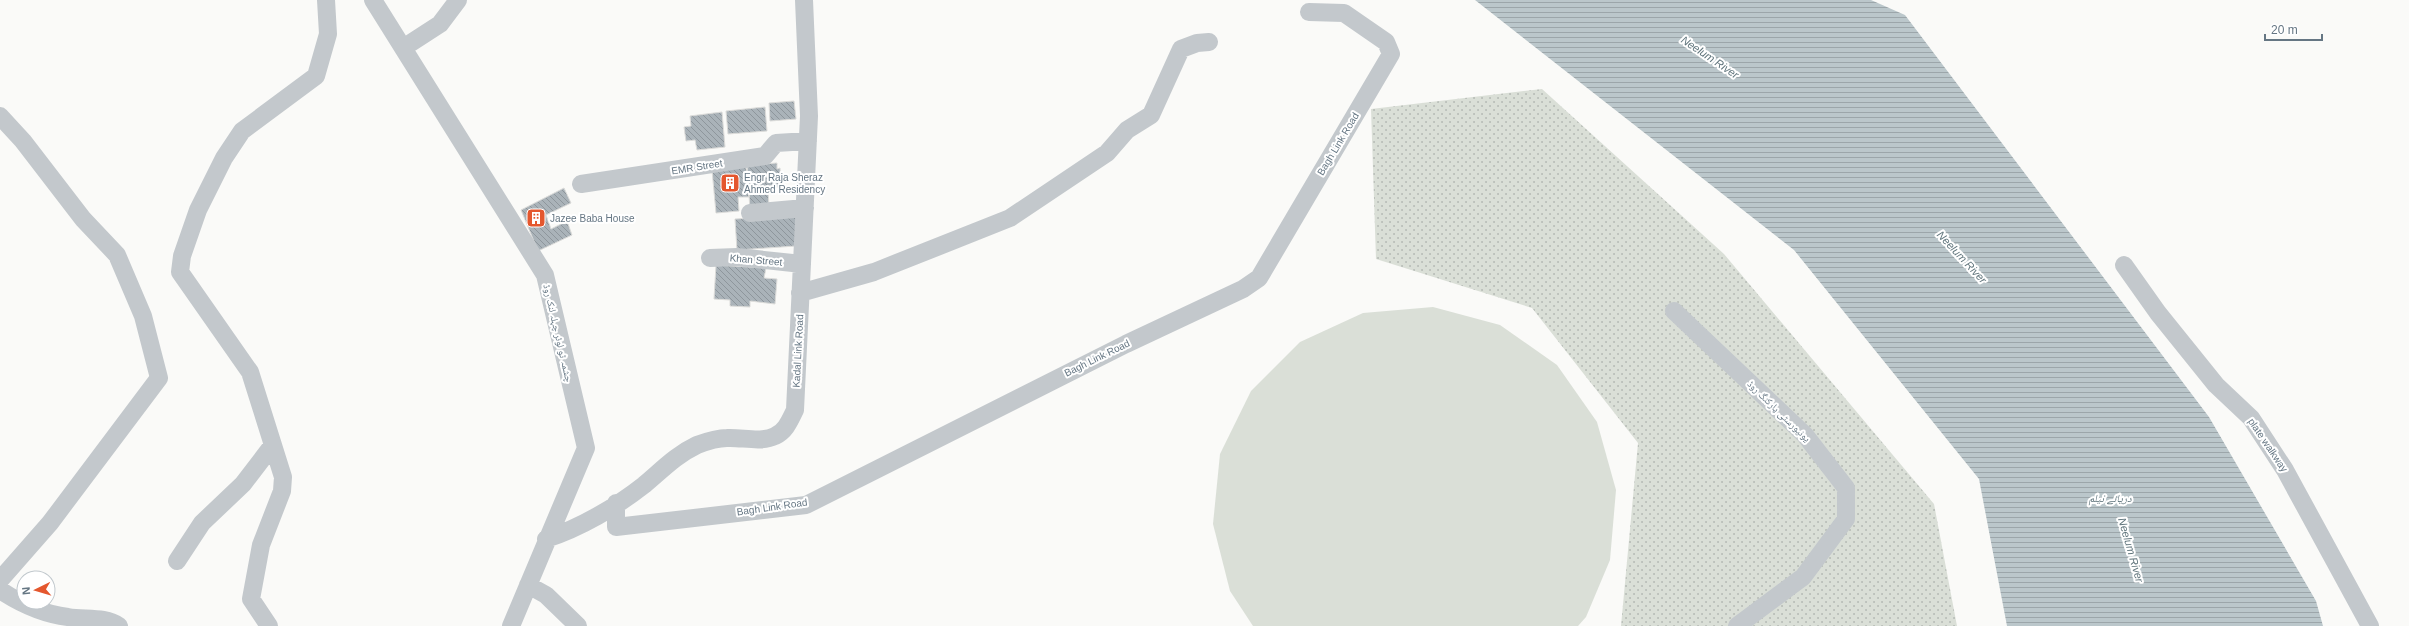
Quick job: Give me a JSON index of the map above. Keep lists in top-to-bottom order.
{
  "streets": {
    "street": [
      "Bagh Link Road",
      "EMR Street",
      "Khan Street",
      "چشمہ ٹو لوئر چہلہ لنک روڈ",
      "Kadal Link Road",
      "یونیورسٹی پارکنگ روڈ",
      "plate walkway"
    ]
  },
  "crossings": [
    ["Bagh Link Road", "Kadal Link Road"],
    ["EMR Street", "Kadal Link Road"],
    ["Khan Street", "Kadal Link Road"],
    ["چشمہ ٹو لوئر چہلہ لنک روڈ", "Kadal Link Road"]
  ],
  "water": ["Neelum River", "دریائے نیلم"],
  "places": {
    "building": ["Engr Raja Sheraz Ahmed Residency", "Jazee Baba House"]
  },
  "scale_bar": "20 m",
  "north": "left"
}
